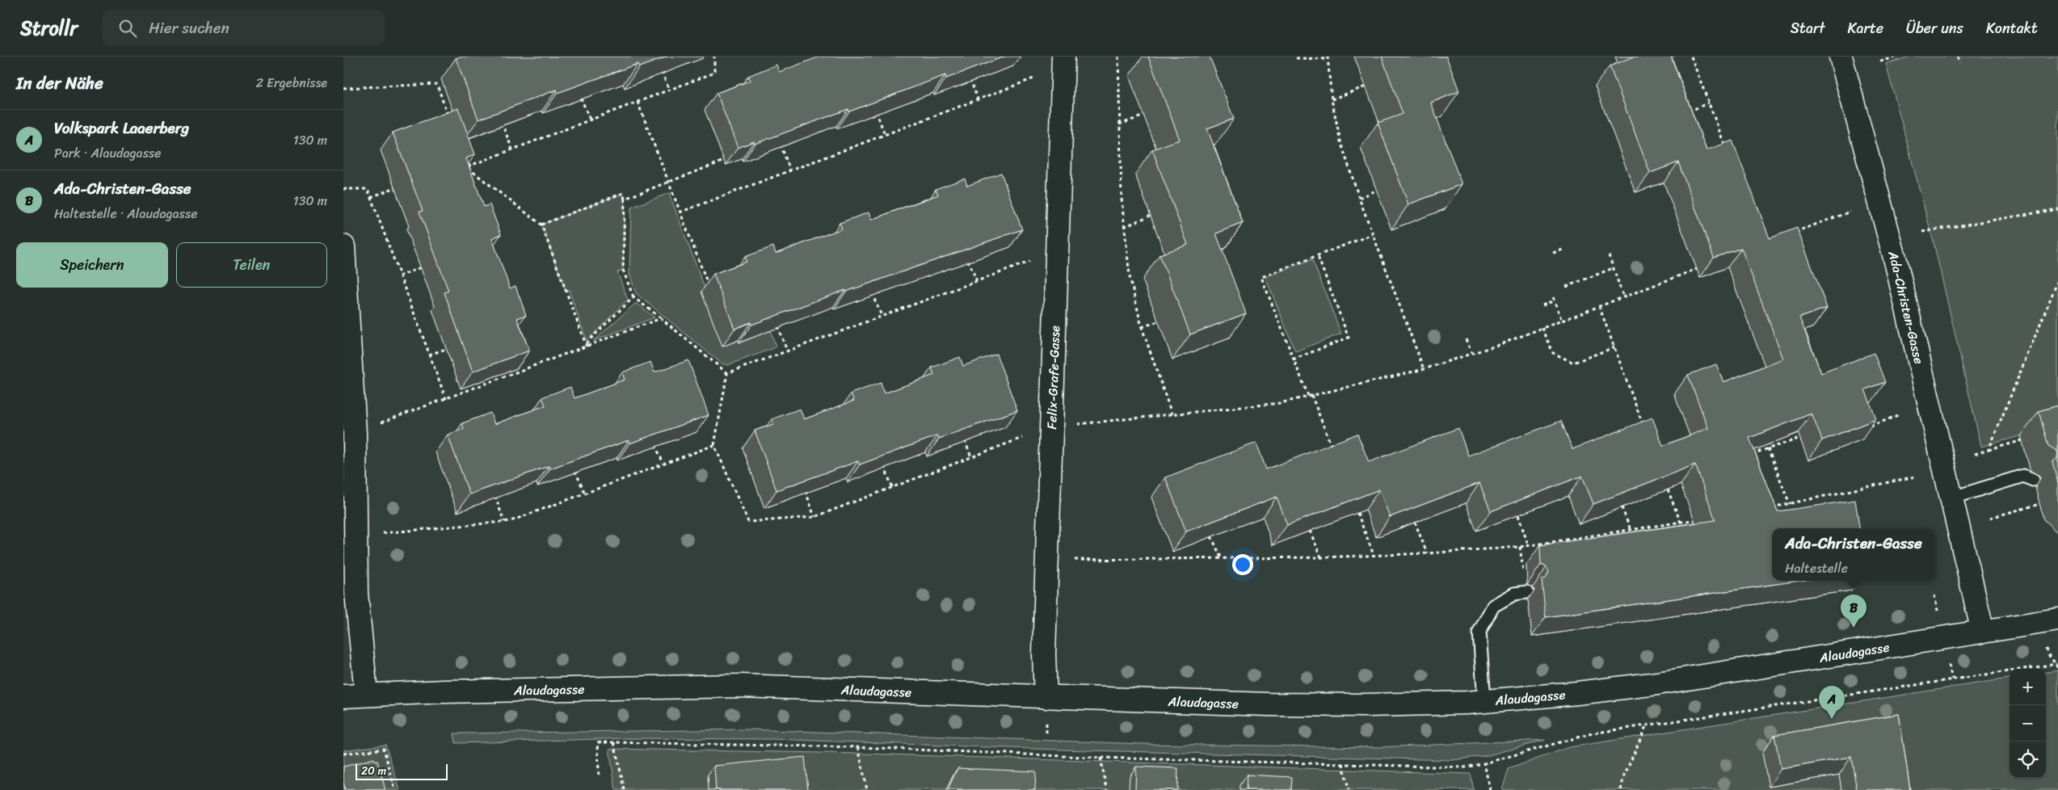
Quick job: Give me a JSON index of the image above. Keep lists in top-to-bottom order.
{
  "streets": {
    "street": ["Ada-Christen-Gasse", "Felix-Grafe-Gasse", "Alaudagasse"]
  },
  "crossings": [
    ["Ada-Christen-Gasse", "Alaudagasse"],
    ["Felix-Grafe-Gasse", "Alaudagasse"]
  ],
  "scale_bar": "20 m",
  "page": {
    "header": "Strollr",
    "search": "Hier suchen",
    "nav": [
      "Start",
      "Karte",
      "Über uns",
      "Kontakt"
    ],
    "heading": ["In der Nähe", "2 Ergebnisse"],
    "list": [
      {
        "mark": "A",
        "name": "Volkspark Laaerberg",
        "note": "Park · Alaudagasse",
        "value": "130 m"
      },
      {
        "mark": "B",
        "name": "Ada-Christen-Gasse",
        "note": "Haltestelle · Alaudagasse",
        "value": "130 m"
      }
    ],
    "buttons": ["Speichern", "Teilen"],
    "popup": ["Ada-Christen-Gasse", "Haltestelle"],
    "pins": ["B", "A"],
    "map_buttons": ["+", "−"],
    "scale": "20 m"
  }
}
